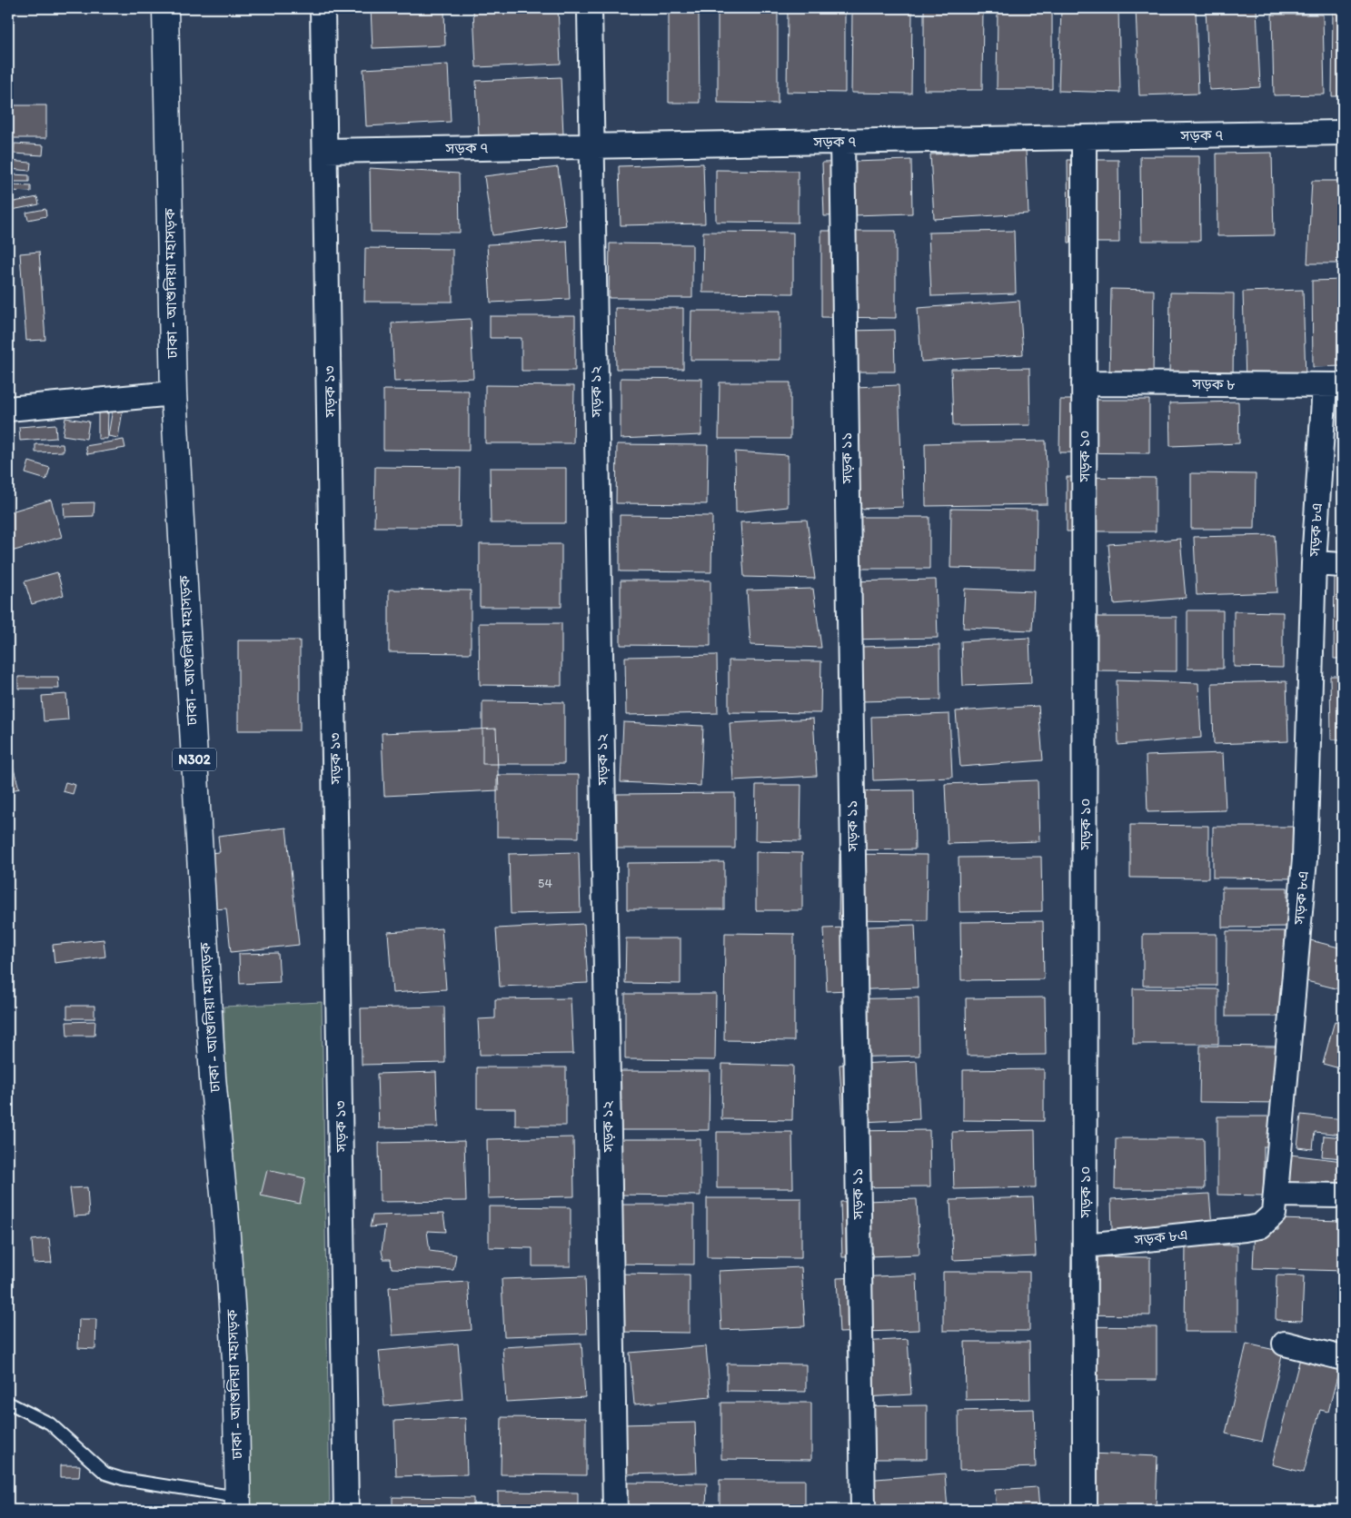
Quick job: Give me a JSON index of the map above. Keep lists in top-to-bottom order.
{
  "streets": {
    "highway": ["ঢাকা - আশুলিয়া মহাসড়ক", "N302"],
    "street": [
      "সড়ক ৭",
      "সড়ক ৮",
      "সড়ক ১৩",
      "সড়ক ১২",
      "সড়ক ১০",
      "সড়ক ১১",
      "সড়ক ৮এ"
    ]
  },
  "crossings": [
    ["সড়ক ৭", "সড়ক ১৩"],
    ["সড়ক ৭", "সড়ক ১২"],
    ["সড়ক ৭", "সড়ক ১০"],
    ["সড়ক ৭", "সড়ক ১১"],
    ["সড়ক ৮", "সড়ক ১০"],
    ["সড়ক ৮", "সড়ক ৮এ"],
    ["সড়ক ১০", "সড়ক ৮এ"]
  ],
  "house_numbers": ["54"]
}
